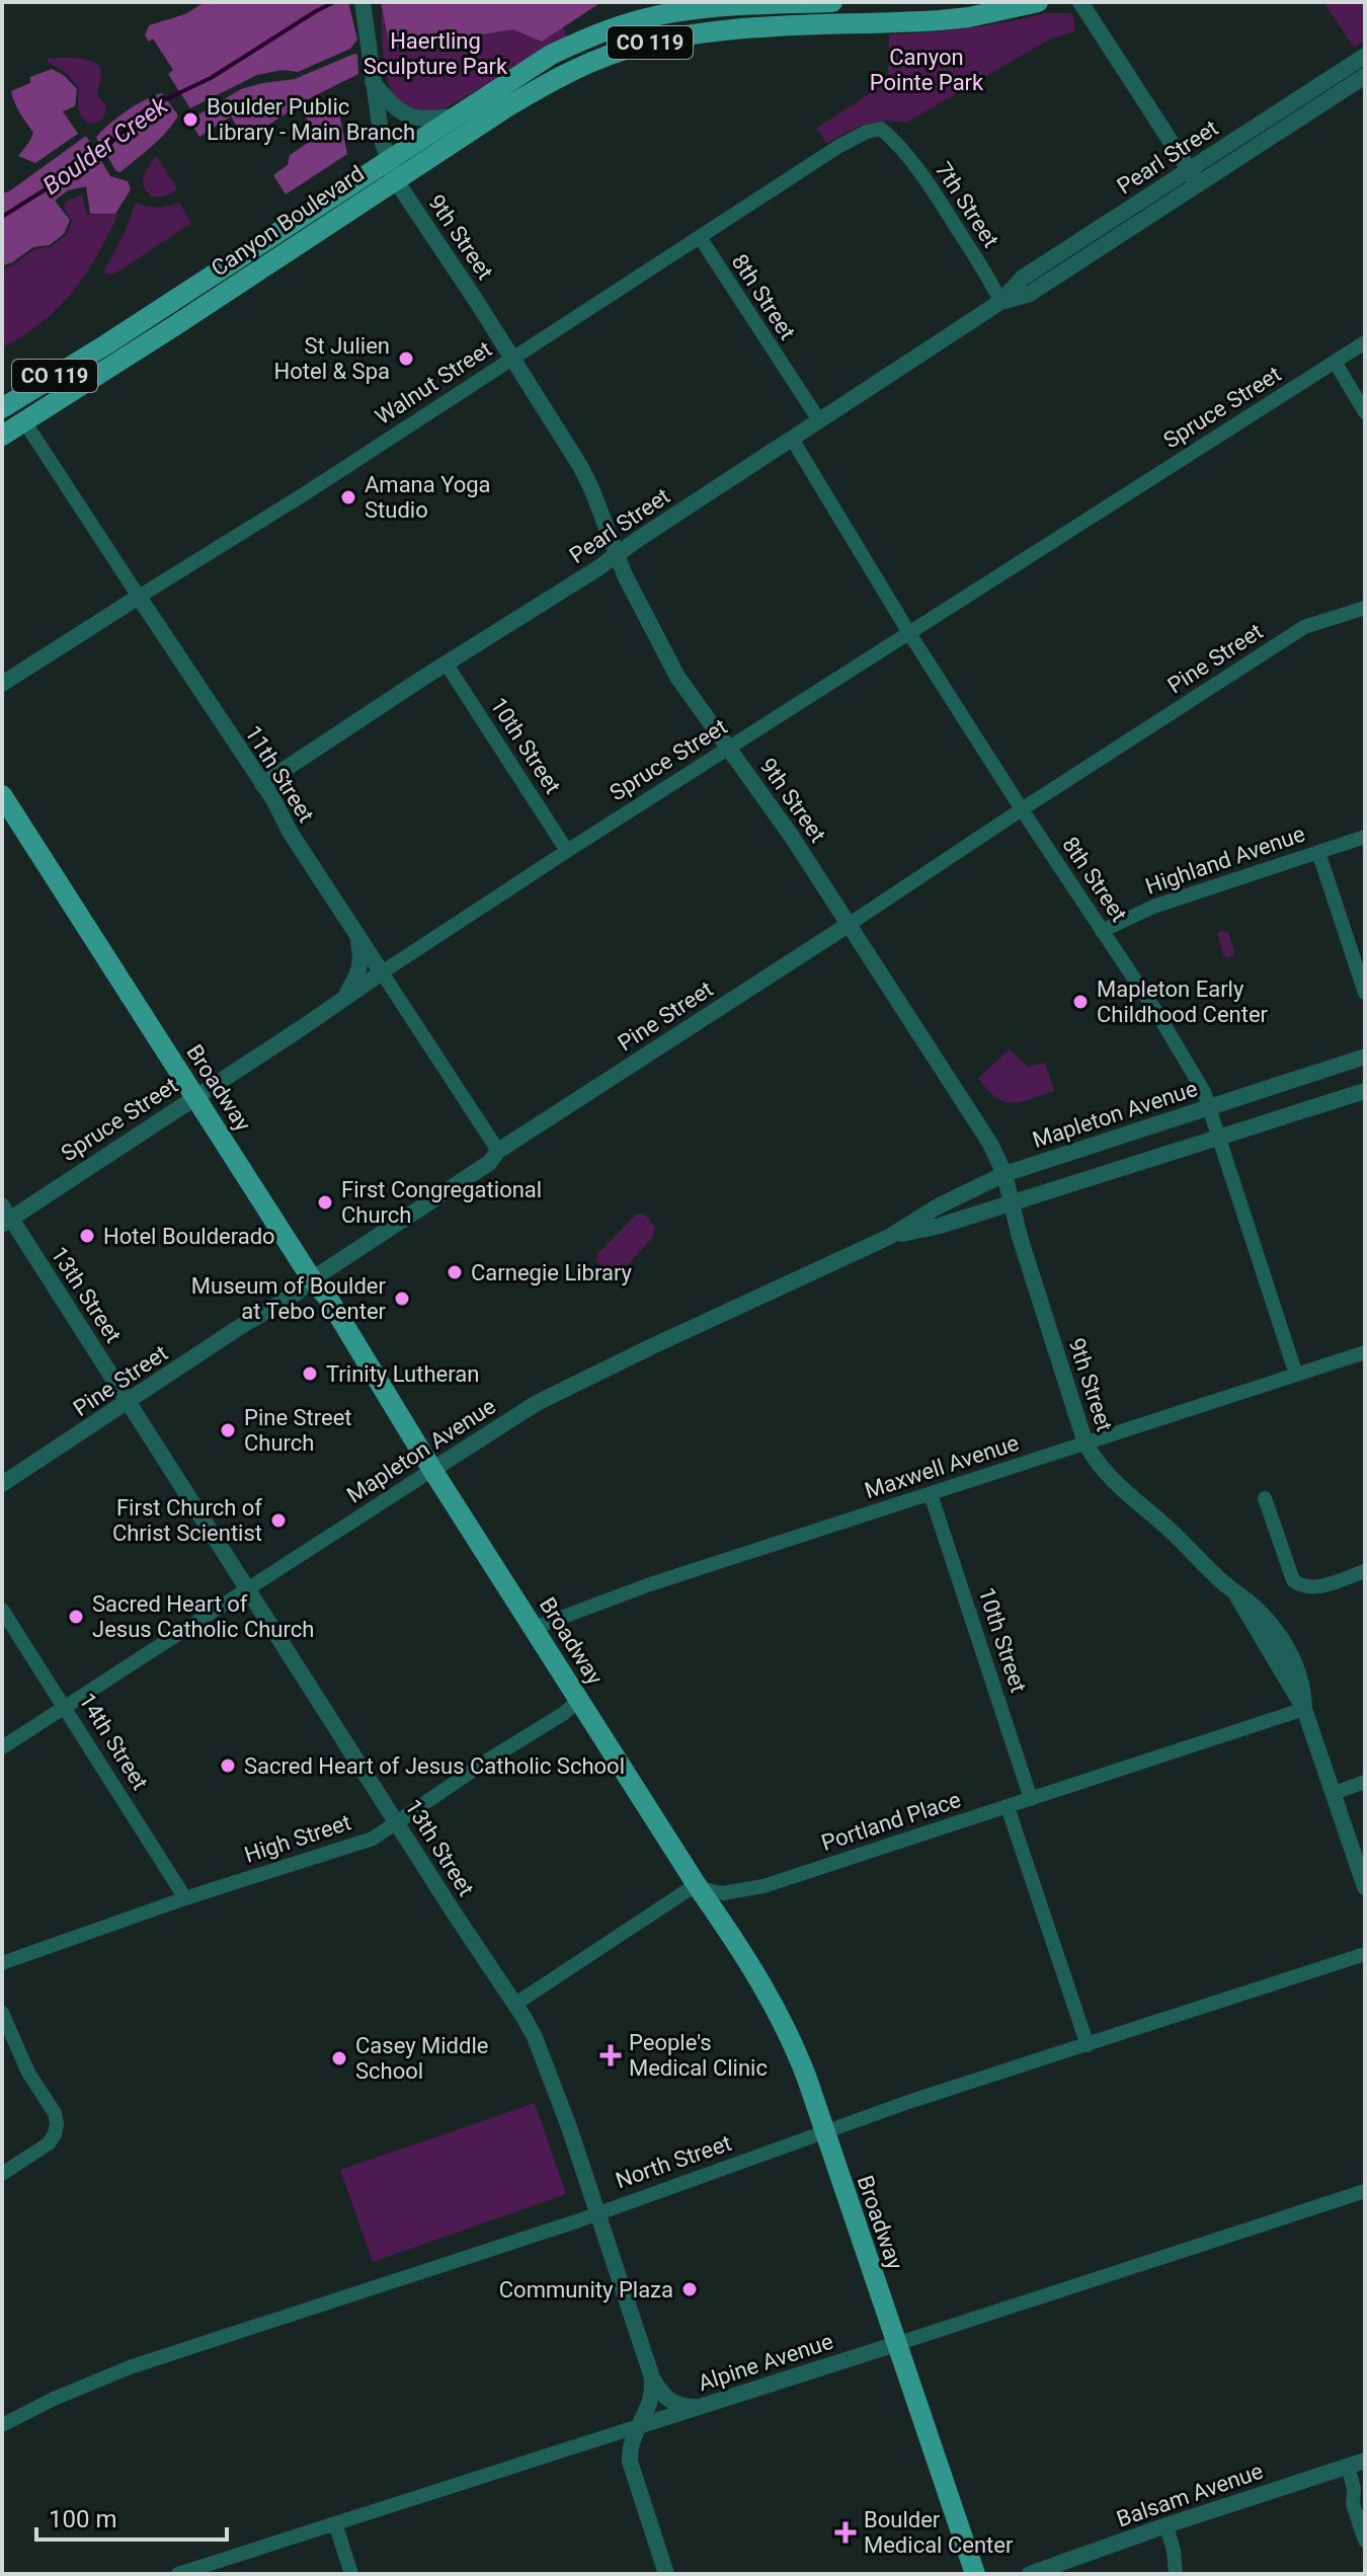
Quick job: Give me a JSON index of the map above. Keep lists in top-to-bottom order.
{
  "streets": {
    "main road": ["CO 119", "Canyon Boulevard", "Broadway"],
    "street": [
      "Pearl Street",
      "7th Street",
      "9th Street",
      "8th Street",
      "Walnut Street",
      "Spruce Street",
      "Pine Street",
      "10th Street",
      "11th Street",
      "Highland Avenue",
      "Mapleton Avenue",
      "13th Street",
      "Maxwell Avenue",
      "14th Street",
      "Portland Place",
      "High Street",
      "North Street",
      "Alpine Avenue",
      "Balsam Avenue"
    ]
  },
  "crossings": [
    ["Pearl Street", "7th Street"],
    ["Pearl Street", "9th Street"],
    ["Pearl Street", "8th Street"],
    ["Pearl Street", "10th Street"],
    ["Pearl Street", "11th Street"],
    ["7th Street", "Walnut Street"],
    ["Canyon Boulevard", "9th Street"],
    ["Canyon Boulevard", "11th Street"],
    ["9th Street", "Walnut Street"],
    ["9th Street", "Spruce Street"],
    ["9th Street", "Pine Street"],
    ["9th Street", "Mapleton Avenue"],
    ["9th Street", "Maxwell Avenue"],
    ["9th Street", "Portland Place"],
    ["8th Street", "Walnut Street"],
    ["8th Street", "Spruce Street"],
    ["8th Street", "Pine Street"],
    ["8th Street", "Highland Avenue"],
    ["8th Street", "Mapleton Avenue"],
    ["8th Street", "Maxwell Avenue"],
    ["Walnut Street", "11th Street"],
    ["Spruce Street", "10th Street"],
    ["Spruce Street", "11th Street"],
    ["Spruce Street", "Broadway"],
    ["Spruce Street", "13th Street"],
    ["Pine Street", "11th Street"],
    ["Pine Street", "Broadway"],
    ["Pine Street", "13th Street"],
    ["10th Street", "Maxwell Avenue"],
    ["10th Street", "Portland Place"],
    ["Broadway", "Mapleton Avenue"],
    ["Broadway", "Maxwell Avenue"],
    ["Broadway", "Portland Place"],
    ["Broadway", "High Street"],
    ["Broadway", "North Street"],
    ["Broadway", "Alpine Avenue"],
    ["Mapleton Avenue", "13th Street"],
    ["Mapleton Avenue", "14th Street"],
    ["13th Street", "Portland Place"],
    ["13th Street", "High Street"],
    ["13th Street", "North Street"],
    ["13th Street", "Alpine Avenue"],
    ["14th Street", "High Street"]
  ],
  "water": ["Boulder Creek"],
  "parks": ["Haertling Sculpture Park", "Canyon Pointe Park"],
  "places": {
    "other": [
      "Boulder Public Library - Main Branch",
      "St Julien Hotel & Spa",
      "Amana Yoga Studio",
      "Mapleton Early Childhood Center",
      "First Congregational Church",
      "Hotel Boulderado",
      "Carnegie Library",
      "Museum of Boulder at Tebo Center",
      "Trinity Lutheran",
      "Pine Street Church",
      "First Church of Christ Scientist",
      "Sacred Heart of Jesus Catholic Church",
      "Sacred Heart of Jesus Catholic School",
      "Casey Middle School",
      "Community Plaza"
    ],
    "health": ["People's Medical Clinic", "Boulder Medical Center"]
  },
  "scale_bar": "100 m"
}
